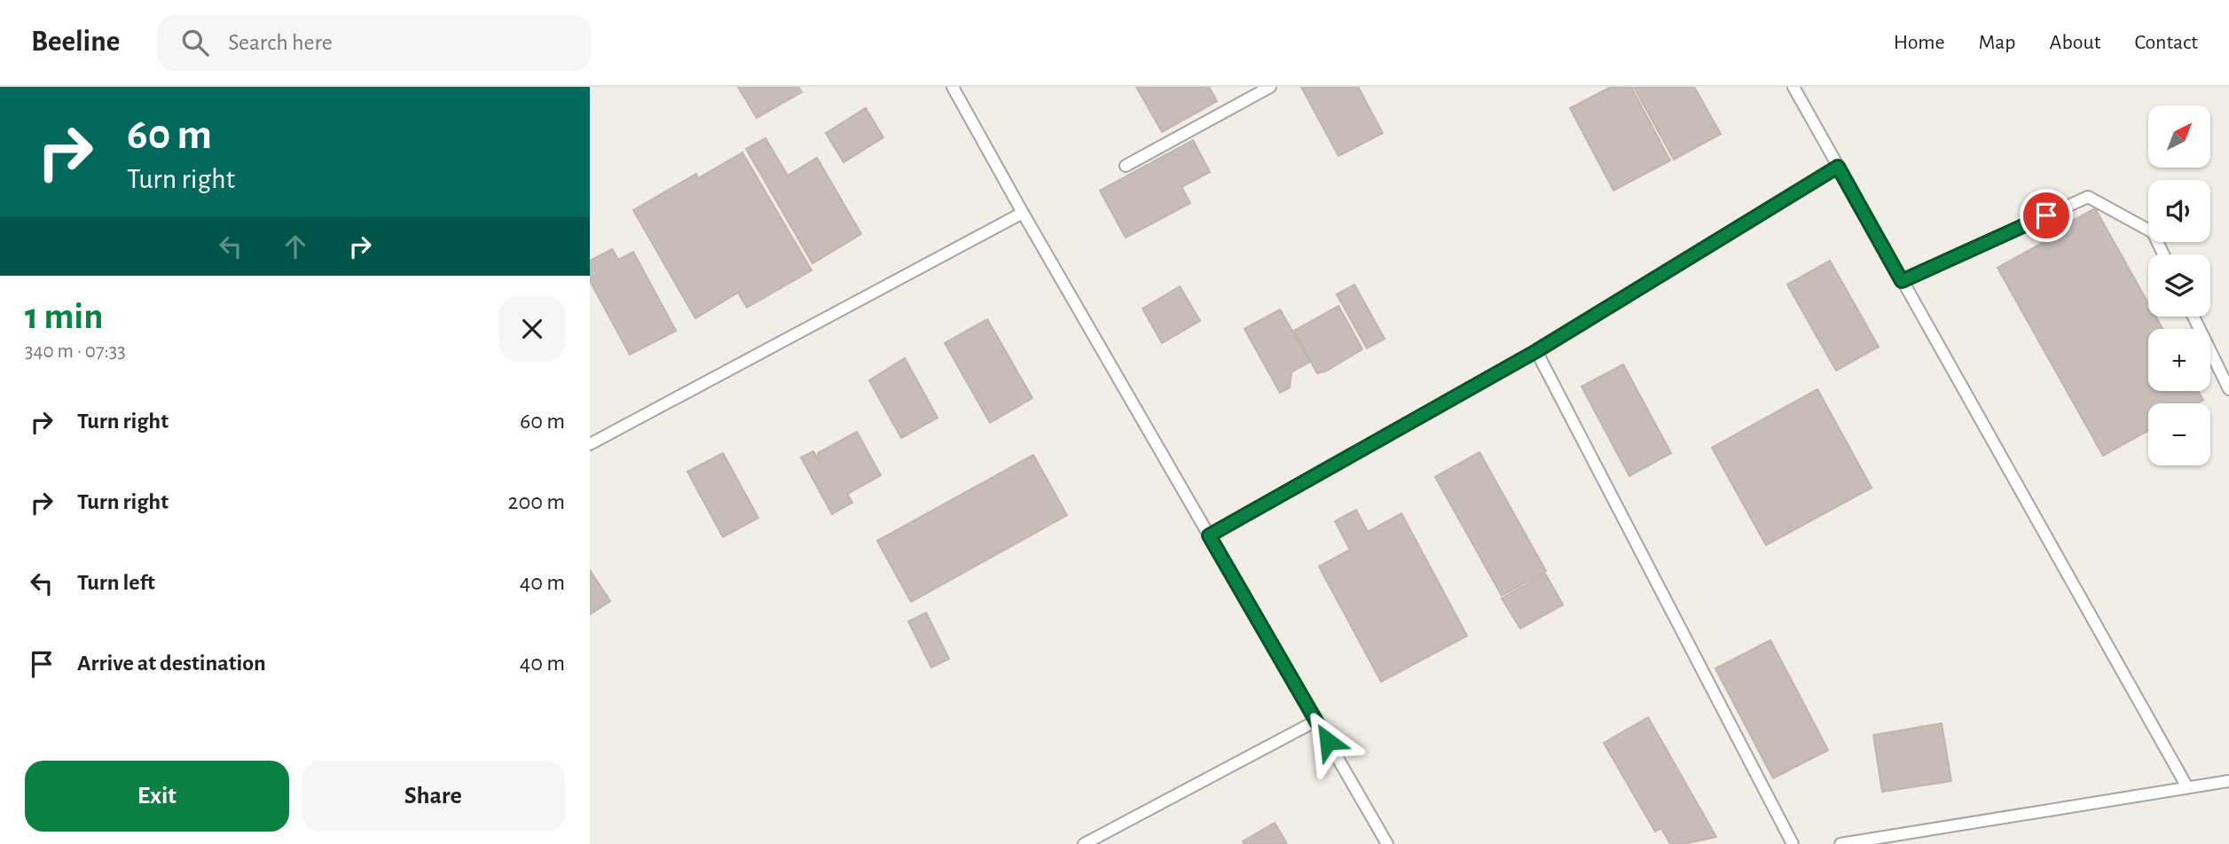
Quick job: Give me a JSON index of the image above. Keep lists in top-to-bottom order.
{
  "north": "top right",
  "page": {
    "header": "Beeline",
    "search": "Search here",
    "nav": [
      "Home",
      "Map",
      "About",
      "Contact"
    ],
    "turn": ["60 m", "Turn right"],
    "map_buttons": ["+", "−"],
    "heading": ["1 min", "340 m · 07:33"],
    "list": [
      {
        "name": "Turn right",
        "value": "60 m"
      },
      {
        "name": "Turn right",
        "value": "200 m"
      },
      {
        "name": "Turn left",
        "value": "40 m"
      },
      {
        "name": "Arrive at destination",
        "value": "40 m"
      }
    ],
    "buttons": ["Exit", "Share"]
  }
}
